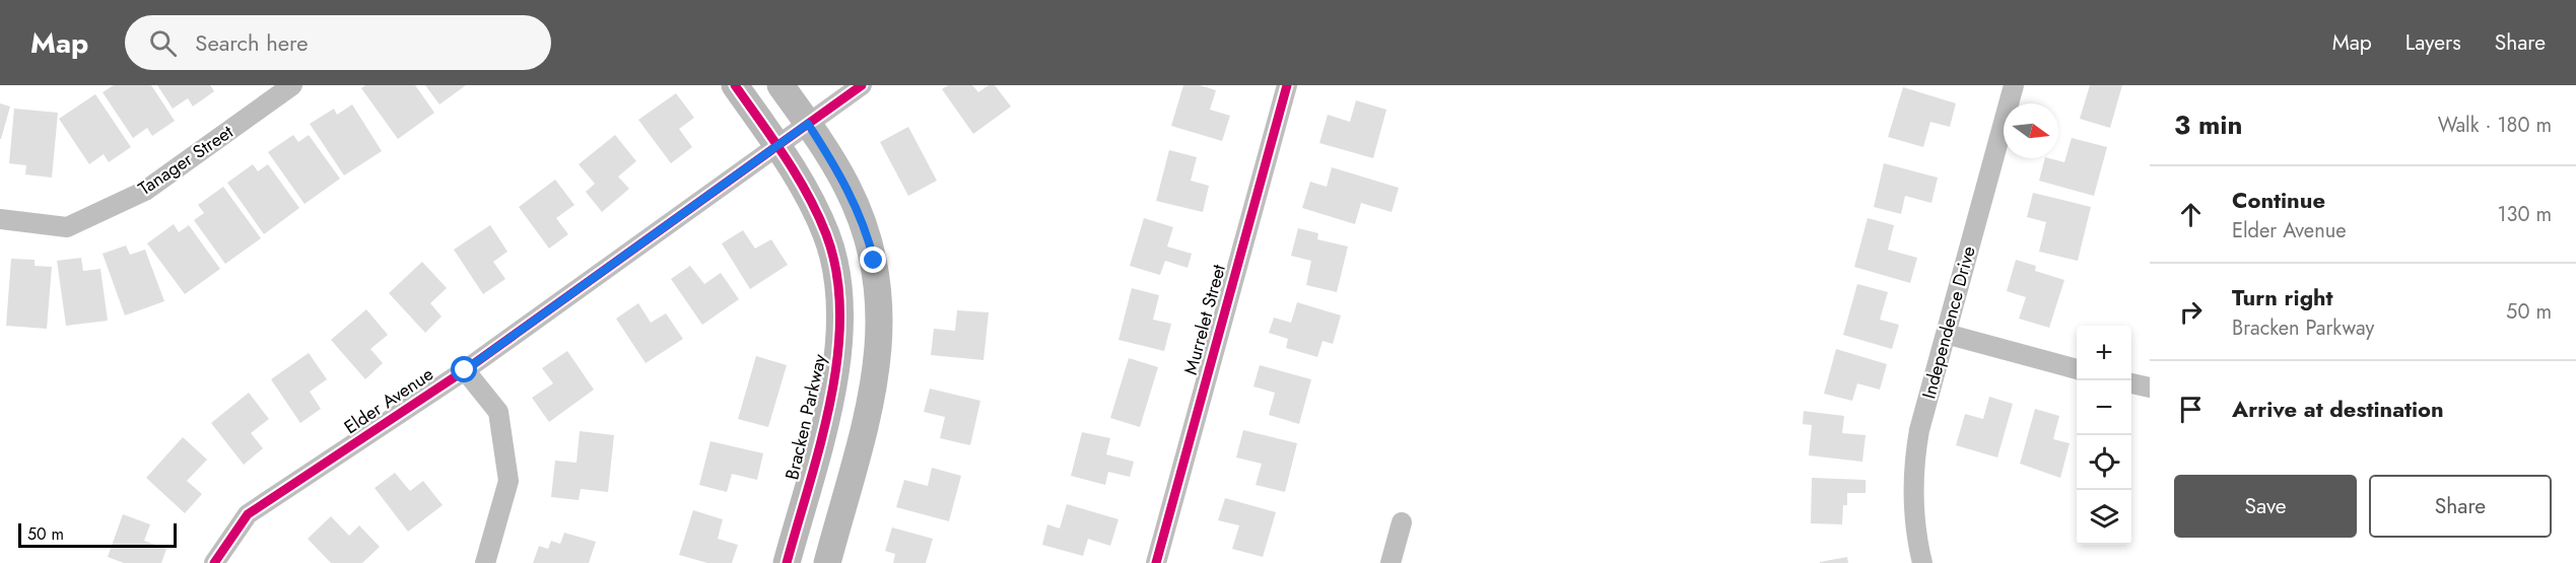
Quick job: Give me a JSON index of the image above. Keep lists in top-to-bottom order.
{
  "streets": {
    "street": [
      "Tanager Street",
      "Murrelet Street",
      "Independence Drive",
      "Elder Avenue",
      "Bracken Parkway"
    ]
  },
  "crossings": [
    ["Elder Avenue", "Bracken Parkway"]
  ],
  "scale_bar": "50 m",
  "north": "right",
  "page": {
    "header": "Map",
    "search": "Search here",
    "nav": ["Map", "Layers", "Share"],
    "heading": ["3 min", "Walk · 180 m"],
    "list": [
      ["Continue", "Elder Avenue", "130 m"],
      ["Turn right", "Bracken Parkway", "50 m"],
      "Arrive at destination"
    ],
    "map_buttons": ["+", "−"],
    "buttons": ["Save", "Share"],
    "scale": "50 m"
  }
}
